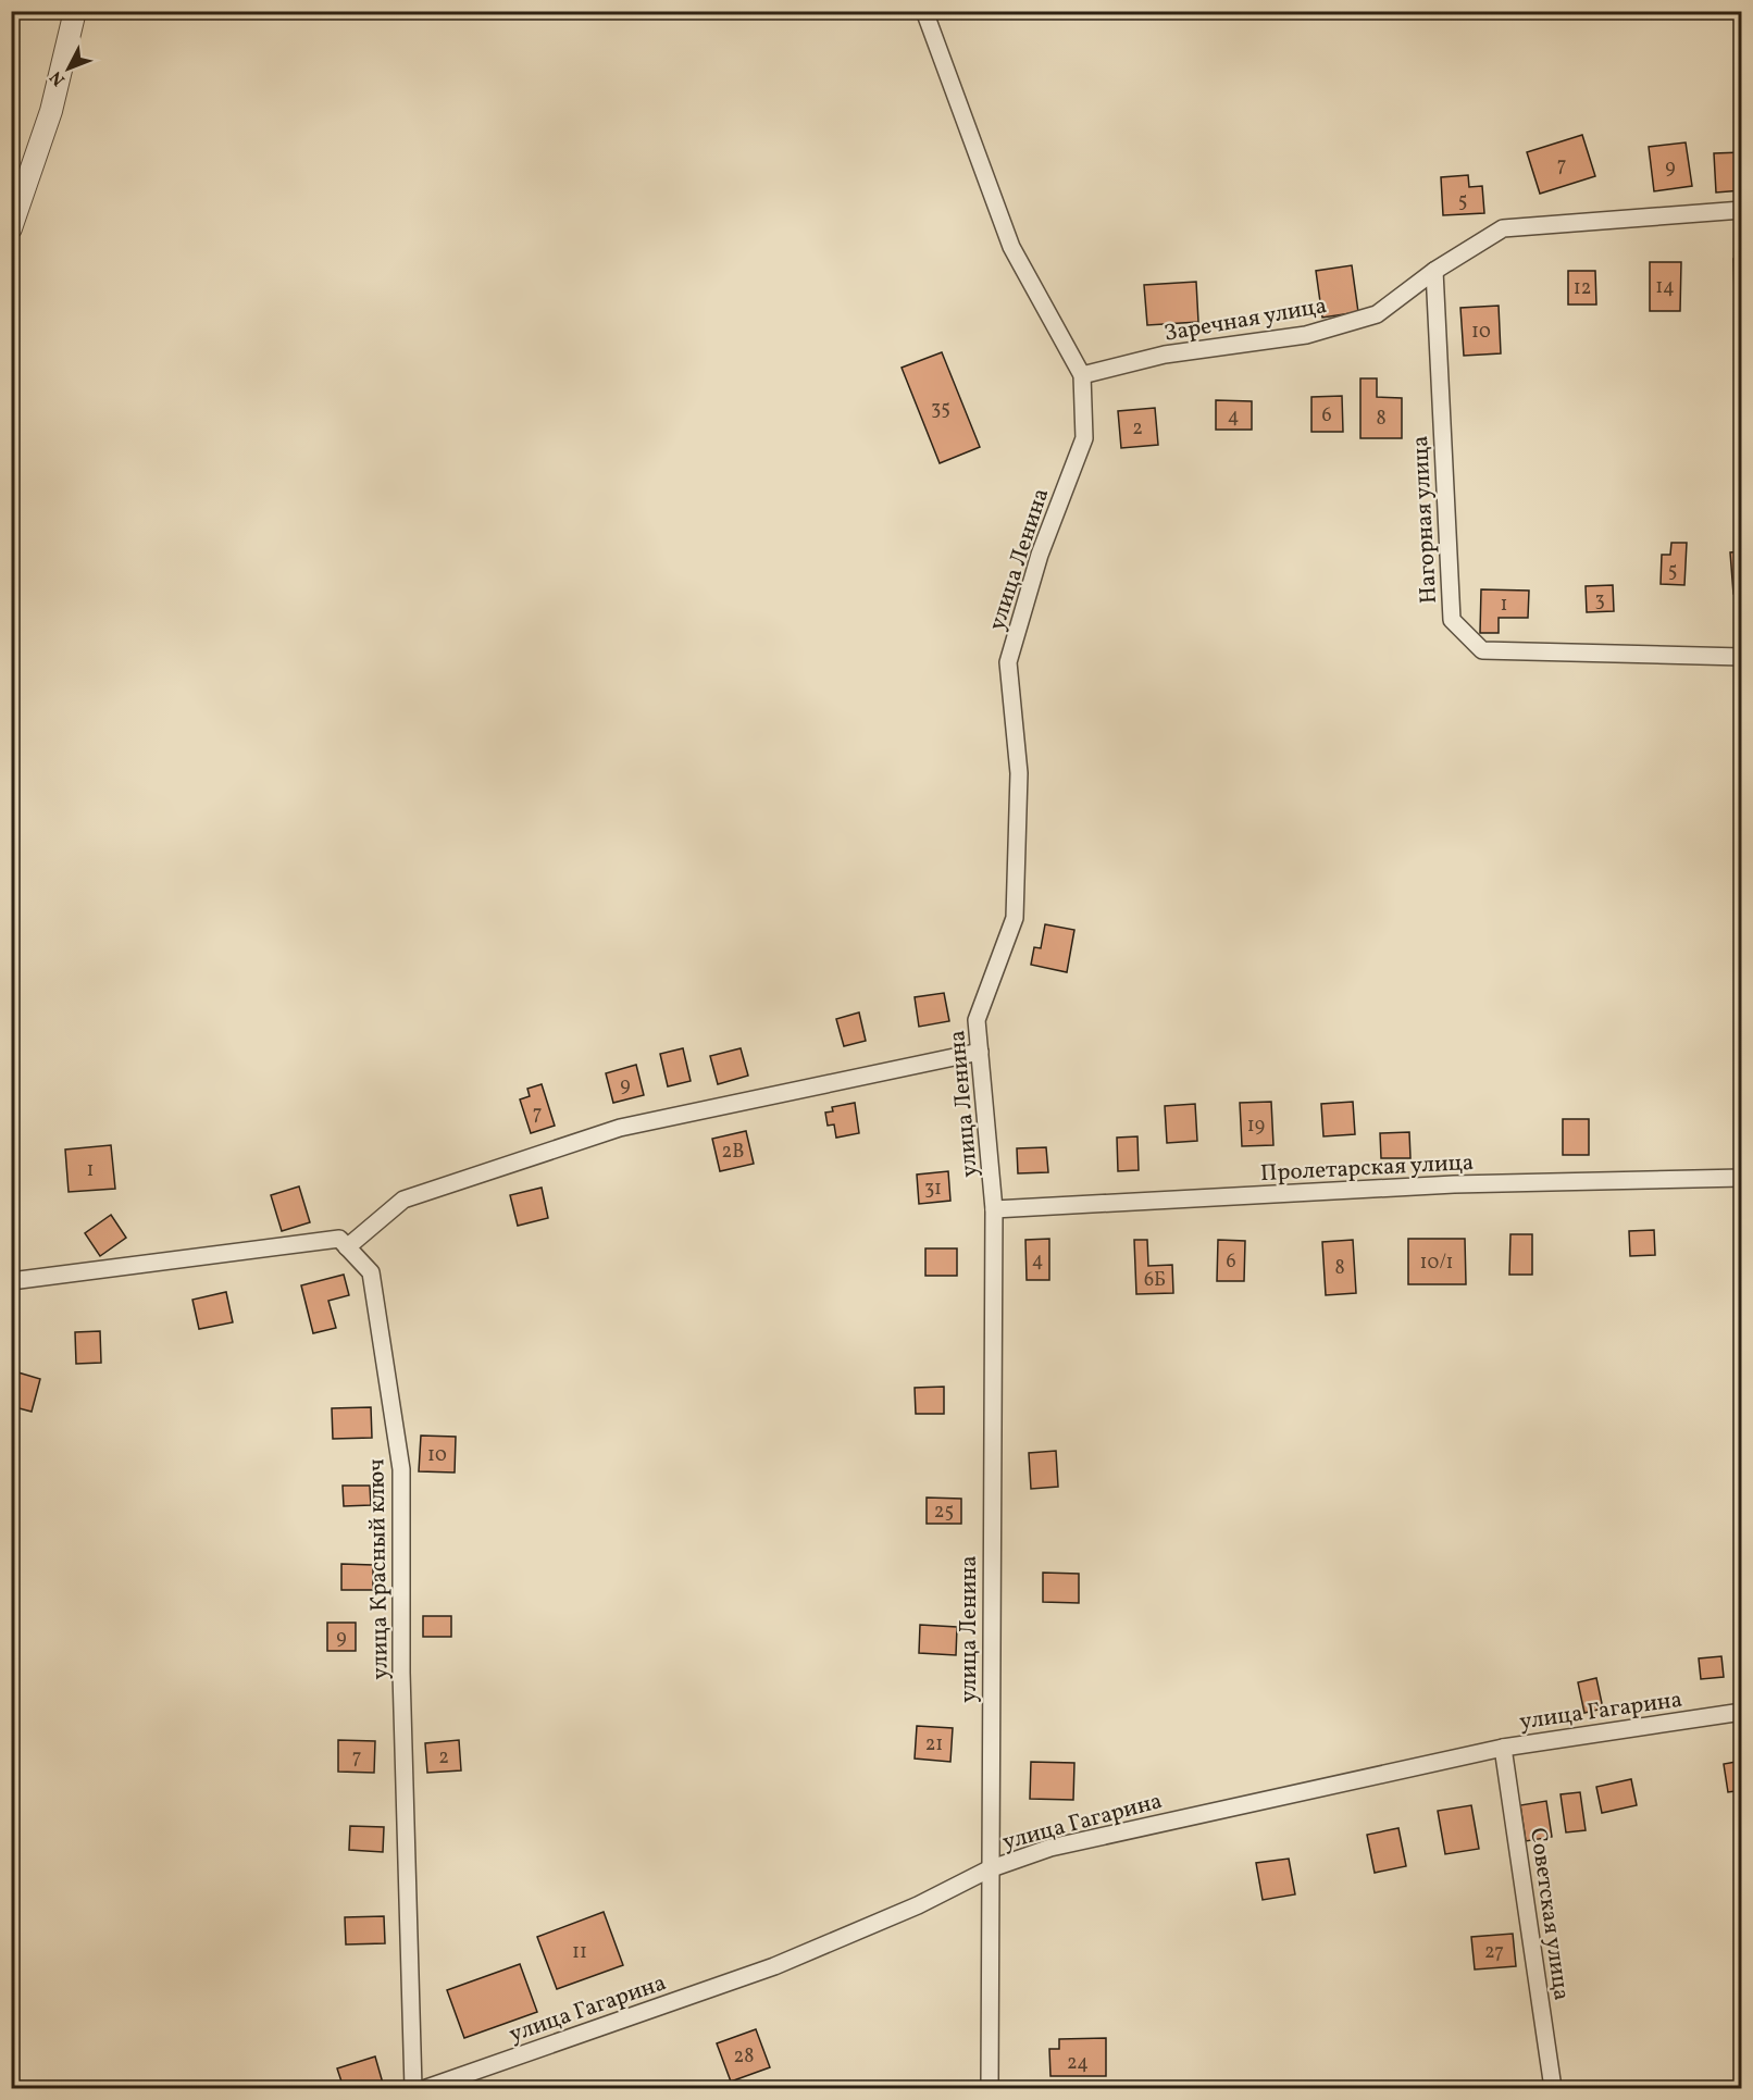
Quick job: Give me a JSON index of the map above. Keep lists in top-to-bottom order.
{
  "streets": {
    "street": [
      "Заречная улица",
      "Нагорная улица",
      "улица Ленина",
      "Пролетарская улица",
      "улица Красный ключ",
      "улица Гагарина",
      "Советская улица"
    ]
  },
  "crossings": [
    ["Заречная улица", "Нагорная улица"],
    ["Заречная улица", "улица Ленина"],
    ["улица Ленина", "Пролетарская улица"],
    ["улица Ленина", "улица Гагарина"],
    ["улица Гагарина", "Советская улица"]
  ],
  "house_numbers": [
    "7",
    "9",
    "5",
    "14",
    "12",
    "10",
    "35",
    "6",
    "4",
    "8",
    "2",
    "5",
    "3",
    "1",
    "9",
    "7",
    "19",
    "2В",
    "1",
    "31",
    "4",
    "6",
    "10/1",
    "8",
    "6Б",
    "10",
    "25",
    "9",
    "21",
    "7",
    "2",
    "11",
    "27",
    "28",
    "24"
  ],
  "north": "bottom left"
}
